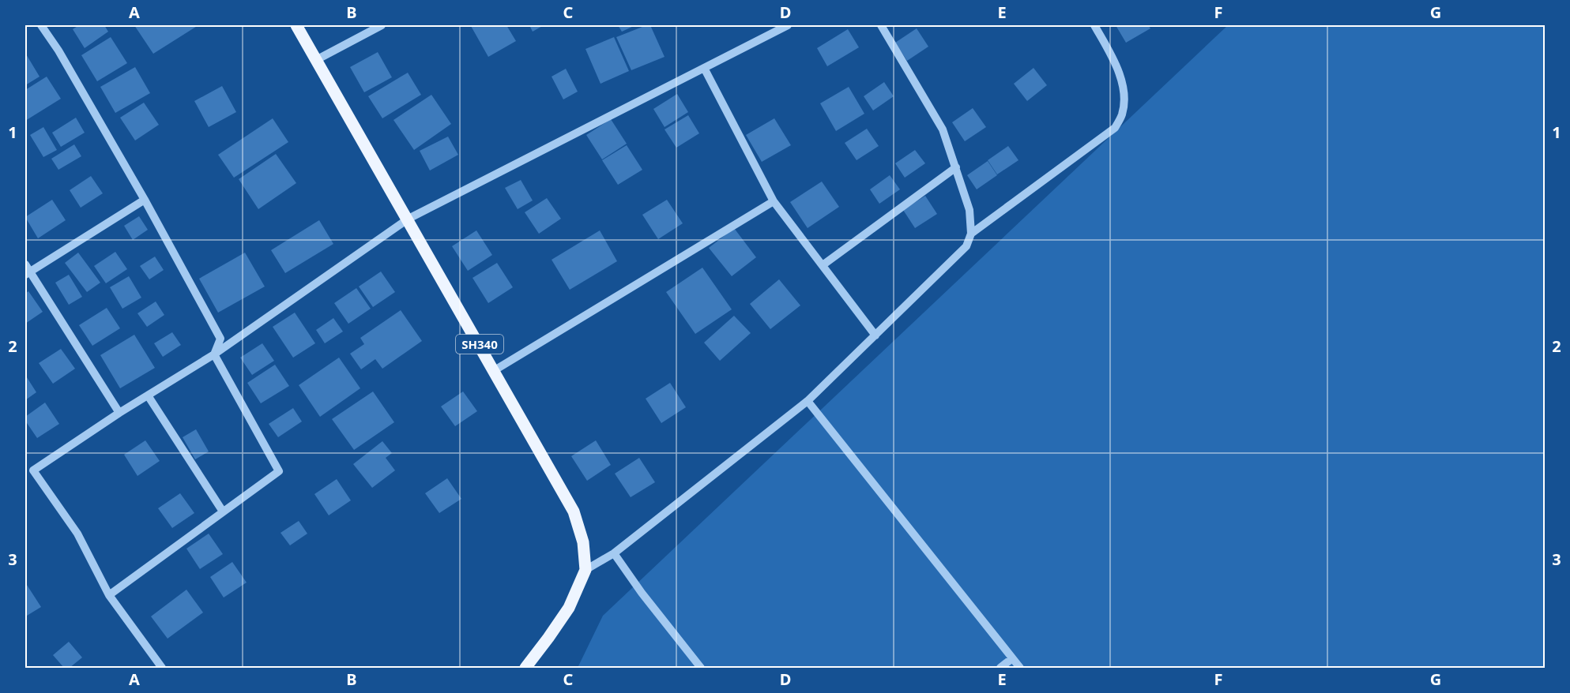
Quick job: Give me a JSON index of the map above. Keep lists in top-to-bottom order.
{
  "streets": {
    "main road": ["SH340"]
  },
  "grid": {
    "columns": [
      "A",
      "B",
      "C",
      "D",
      "E",
      "F",
      "G"
    ],
    "rows": ["1", "2", "3"]
  }
}
